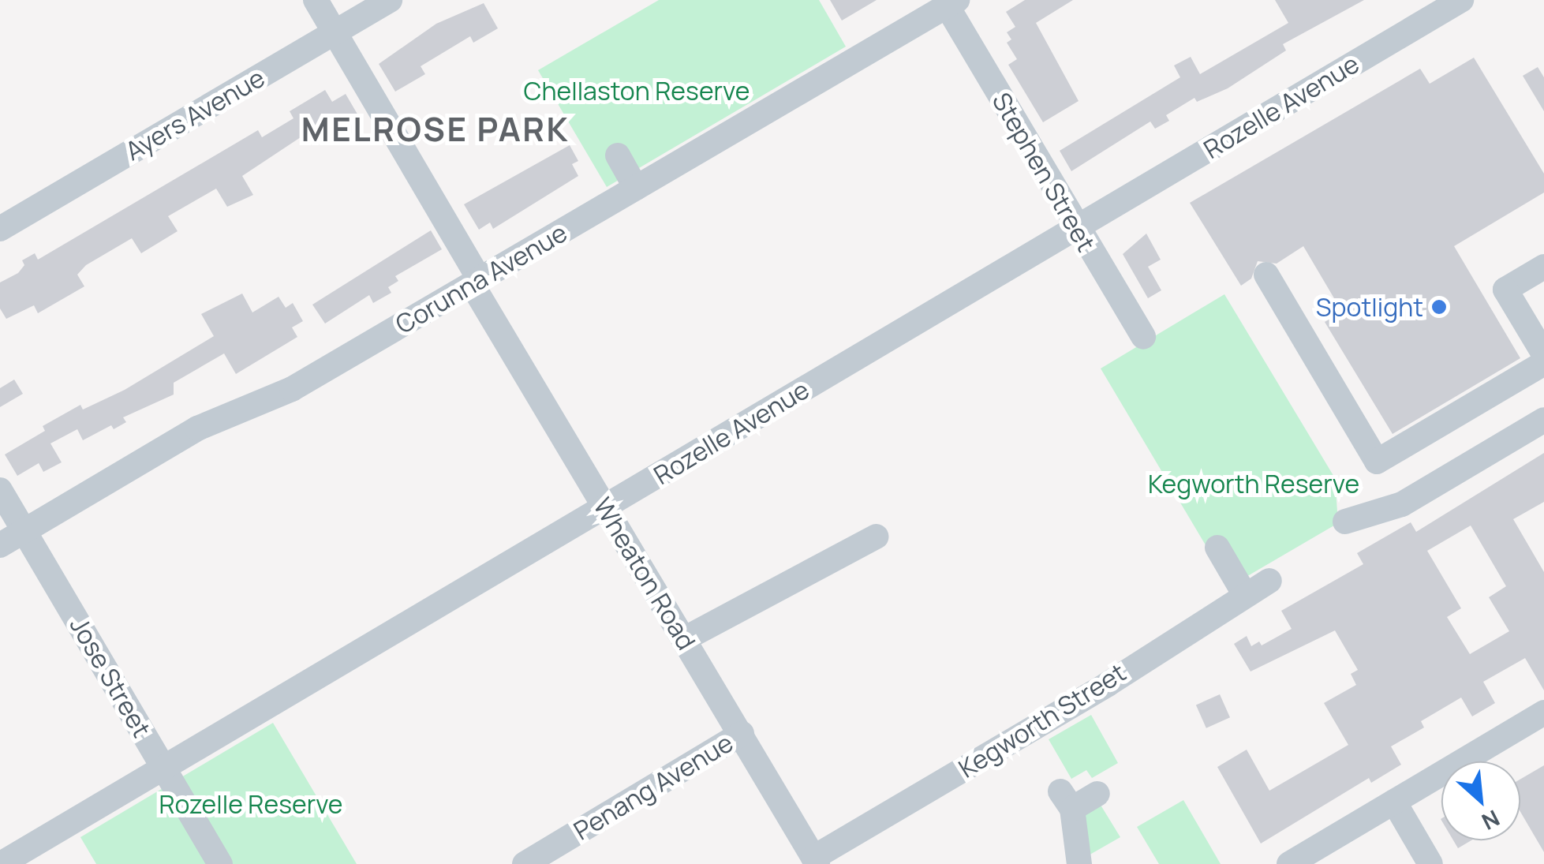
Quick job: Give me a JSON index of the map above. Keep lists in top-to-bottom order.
{
  "streets": {
    "street": [
      "Rozelle Avenue",
      "Ayers Avenue",
      "Stephen Street",
      "Corunna Avenue",
      "Wheaton Road",
      "Jose Street",
      "Kegworth Street",
      "Penang Avenue"
    ]
  },
  "crossings": [
    ["Rozelle Avenue", "Stephen Street"],
    ["Rozelle Avenue", "Wheaton Road"],
    ["Rozelle Avenue", "Jose Street"],
    ["Ayers Avenue", "Wheaton Road"],
    ["Stephen Street", "Corunna Avenue"],
    ["Corunna Avenue", "Wheaton Road"],
    ["Corunna Avenue", "Jose Street"],
    ["Wheaton Road", "Kegworth Street"],
    ["Wheaton Road", "Penang Avenue"]
  ],
  "districts": ["MELROSE PARK"],
  "parks": ["Chellaston Reserve", "Kegworth Reserve", "Rozelle Reserve"],
  "places": ["Spotlight"],
  "north": "bottom right"
}
